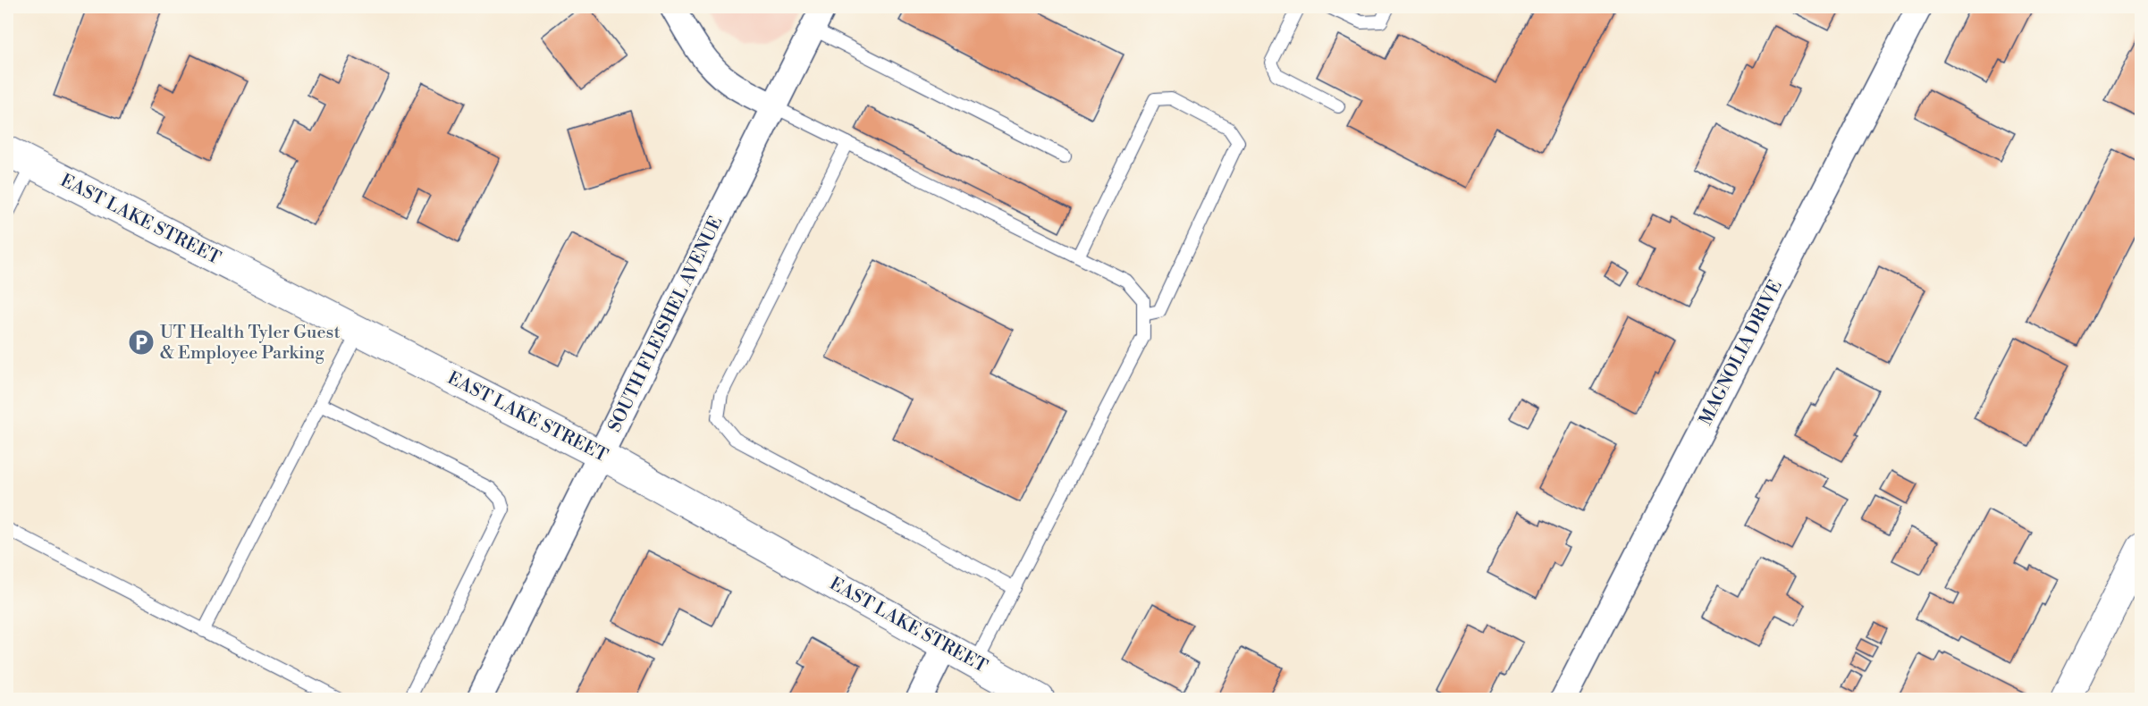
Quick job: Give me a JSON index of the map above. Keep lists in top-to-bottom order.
{
  "streets": {
    "street": ["EAST LAKE STREET", "SOUTH FLEISHEL AVENUE", "MAGNOLIA DRIVE"]
  },
  "crossings": [
    ["EAST LAKE STREET", "SOUTH FLEISHEL AVENUE"]
  ],
  "places": {
    "parking": ["UT Health Tyler Guest & Employee Parking"]
  }
}
